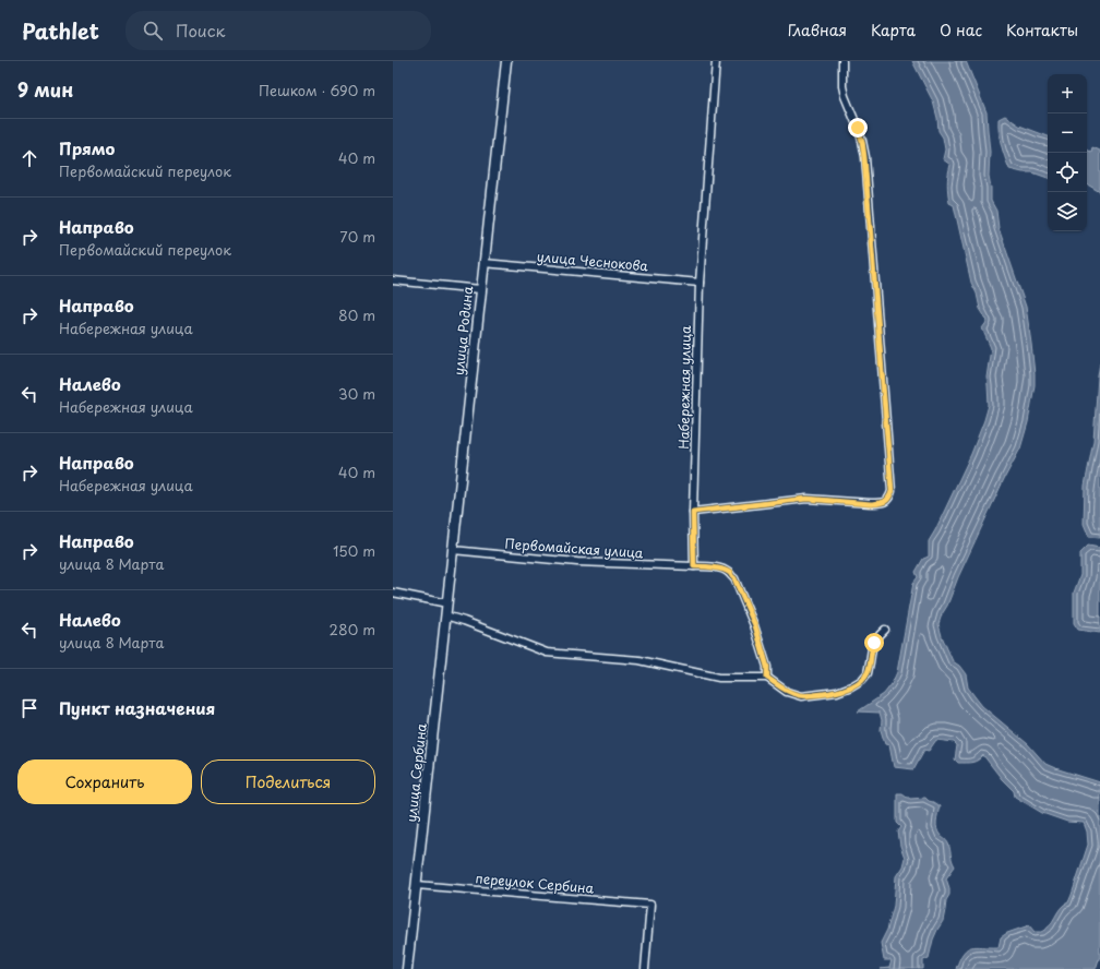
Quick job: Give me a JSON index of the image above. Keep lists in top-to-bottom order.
{
  "streets": {
    "street": [
      "улица Чеснокова",
      "улица Родина",
      "Набережная улица",
      "Первомайская улица",
      "улица Сербина",
      "переулок Сербина"
    ]
  },
  "crossings": [
    ["улица Чеснокова", "улица Родина"],
    ["улица Чеснокова", "Набережная улица"],
    ["улица Родина", "Первомайская улица"],
    ["улица Родина", "улица Сербина"],
    ["Набережная улица", "Первомайская улица"],
    ["улица Сербина", "переулок Сербина"]
  ],
  "page": {
    "header": "Pathlet",
    "search": "Поиск",
    "nav": [
      "Главная",
      "Карта",
      "О нас",
      "Контакты"
    ],
    "heading": ["9 мин", "Пешком · 690 m"],
    "map_buttons": ["+", "−"],
    "list": [
      ["Прямо", "Первомайский переулок", "40 m"],
      ["Направо", "Первомайский переулок", "70 m"],
      ["Направо", "Набережная улица", "80 m"],
      ["Налево", "Набережная улица", "30 m"],
      ["Направо", "Набережная улица", "40 m"],
      ["Направо", "улица 8 Марта", "150 m"],
      ["Налево", "улица 8 Марта", "280 m"],
      "Пункт назначения"
    ],
    "buttons": ["Сохранить", "Поделиться"]
  }
}
